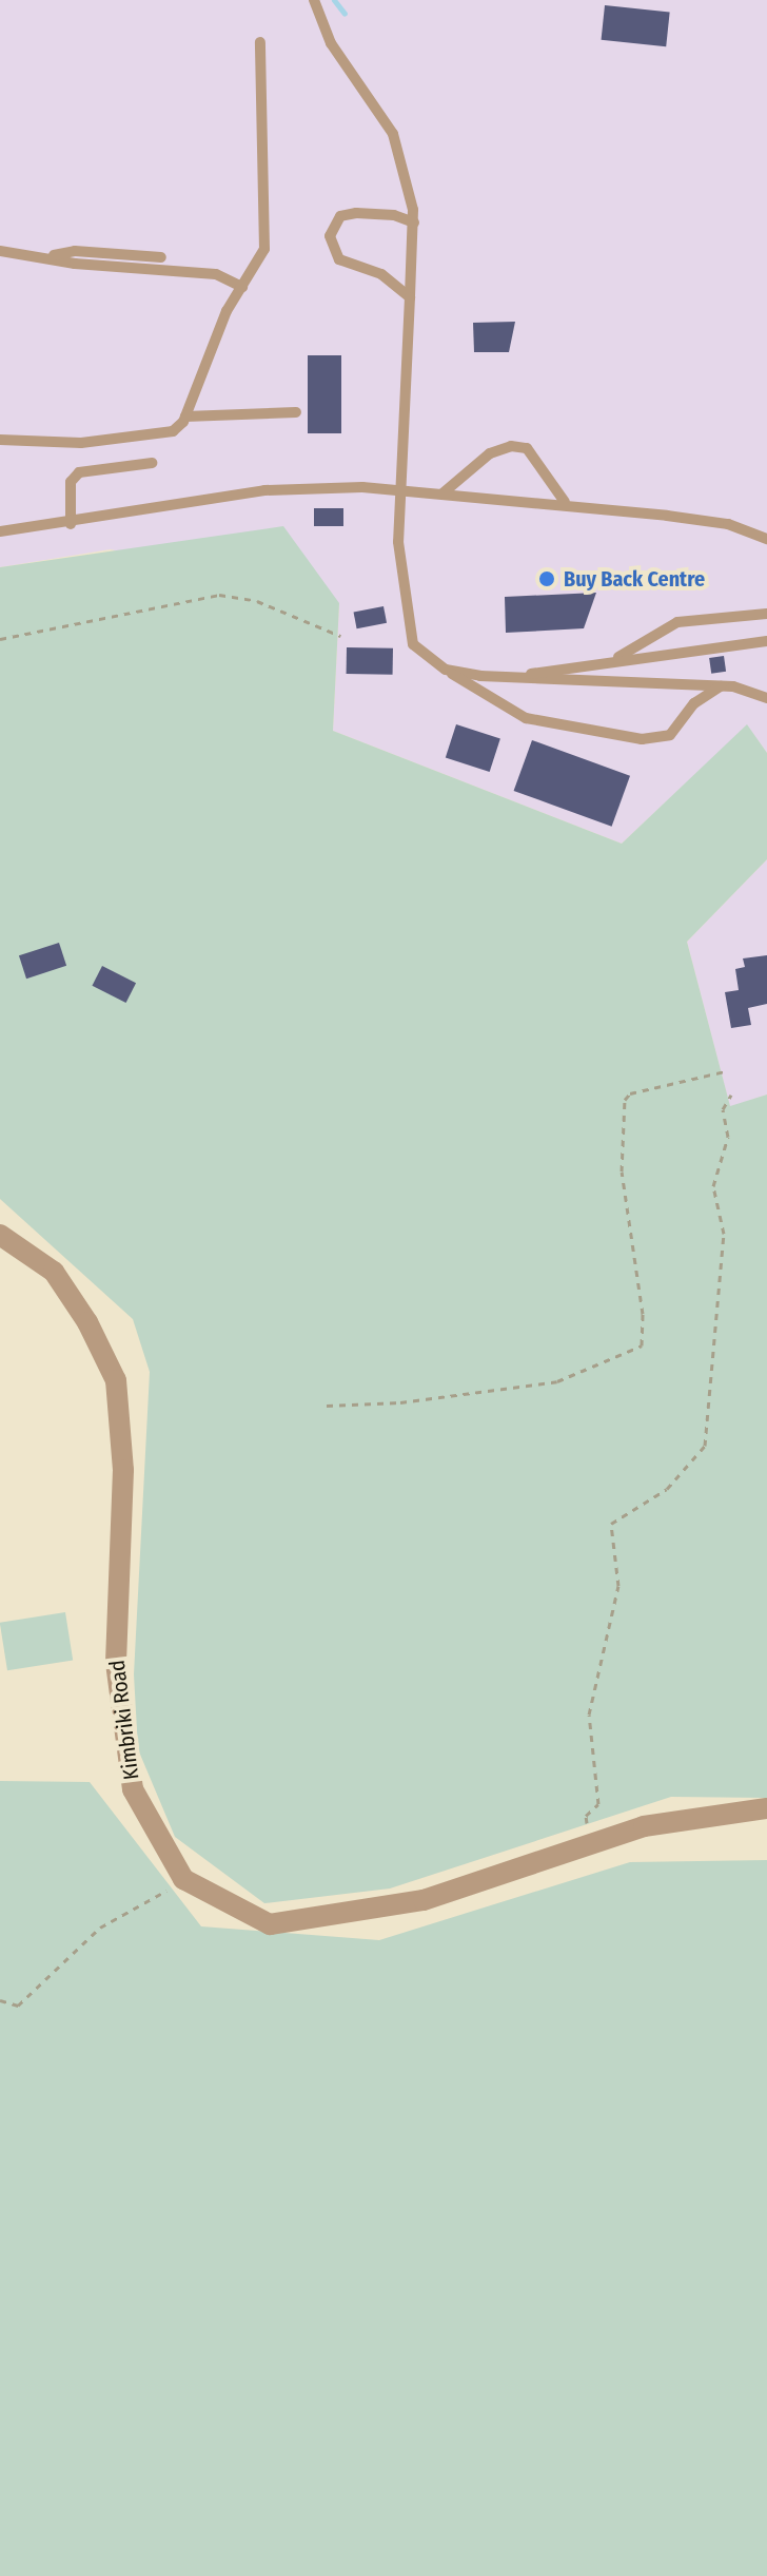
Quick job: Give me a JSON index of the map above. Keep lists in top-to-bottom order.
{
  "streets": {
    "street": ["Kimbriki Road"]
  },
  "places": ["Buy Back Centre"]
}
